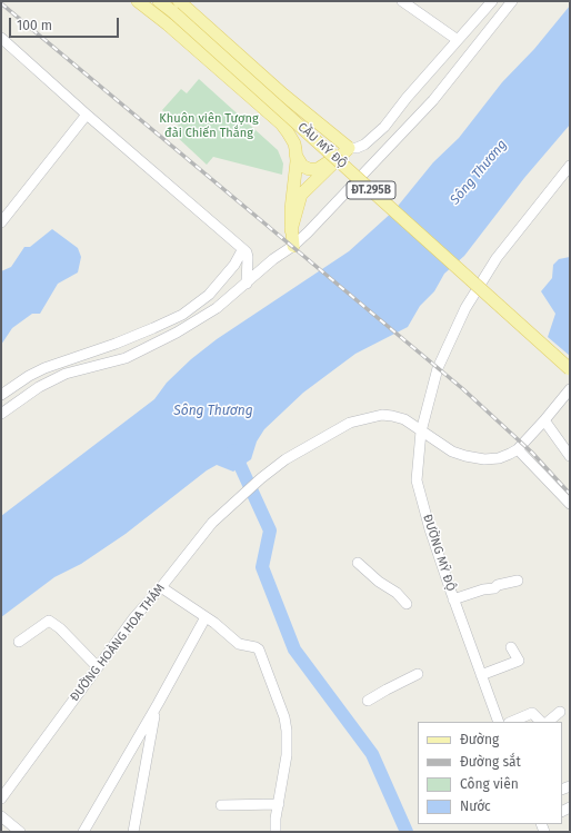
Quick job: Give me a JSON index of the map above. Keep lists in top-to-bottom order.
{
  "streets": {
    "main road": ["CẦU MỸ ĐỘ", "ĐT.295B"],
    "street": ["ĐƯỜNG MỸ ĐỘ", "ĐƯỜNG HOÀNG HOA THÁM"]
  },
  "crossings": [
    ["ĐƯỜNG MỸ ĐỘ", "ĐƯỜNG HOÀNG HOA THÁM"]
  ],
  "water": ["Sông Thương"],
  "parks": ["Khuôn viên Tượng đài Chiến Thắng"],
  "legend": [
    "Đường",
    "Đường sắt",
    "Công viên",
    "Nước"
  ],
  "scale_bar": "100 m"
}
